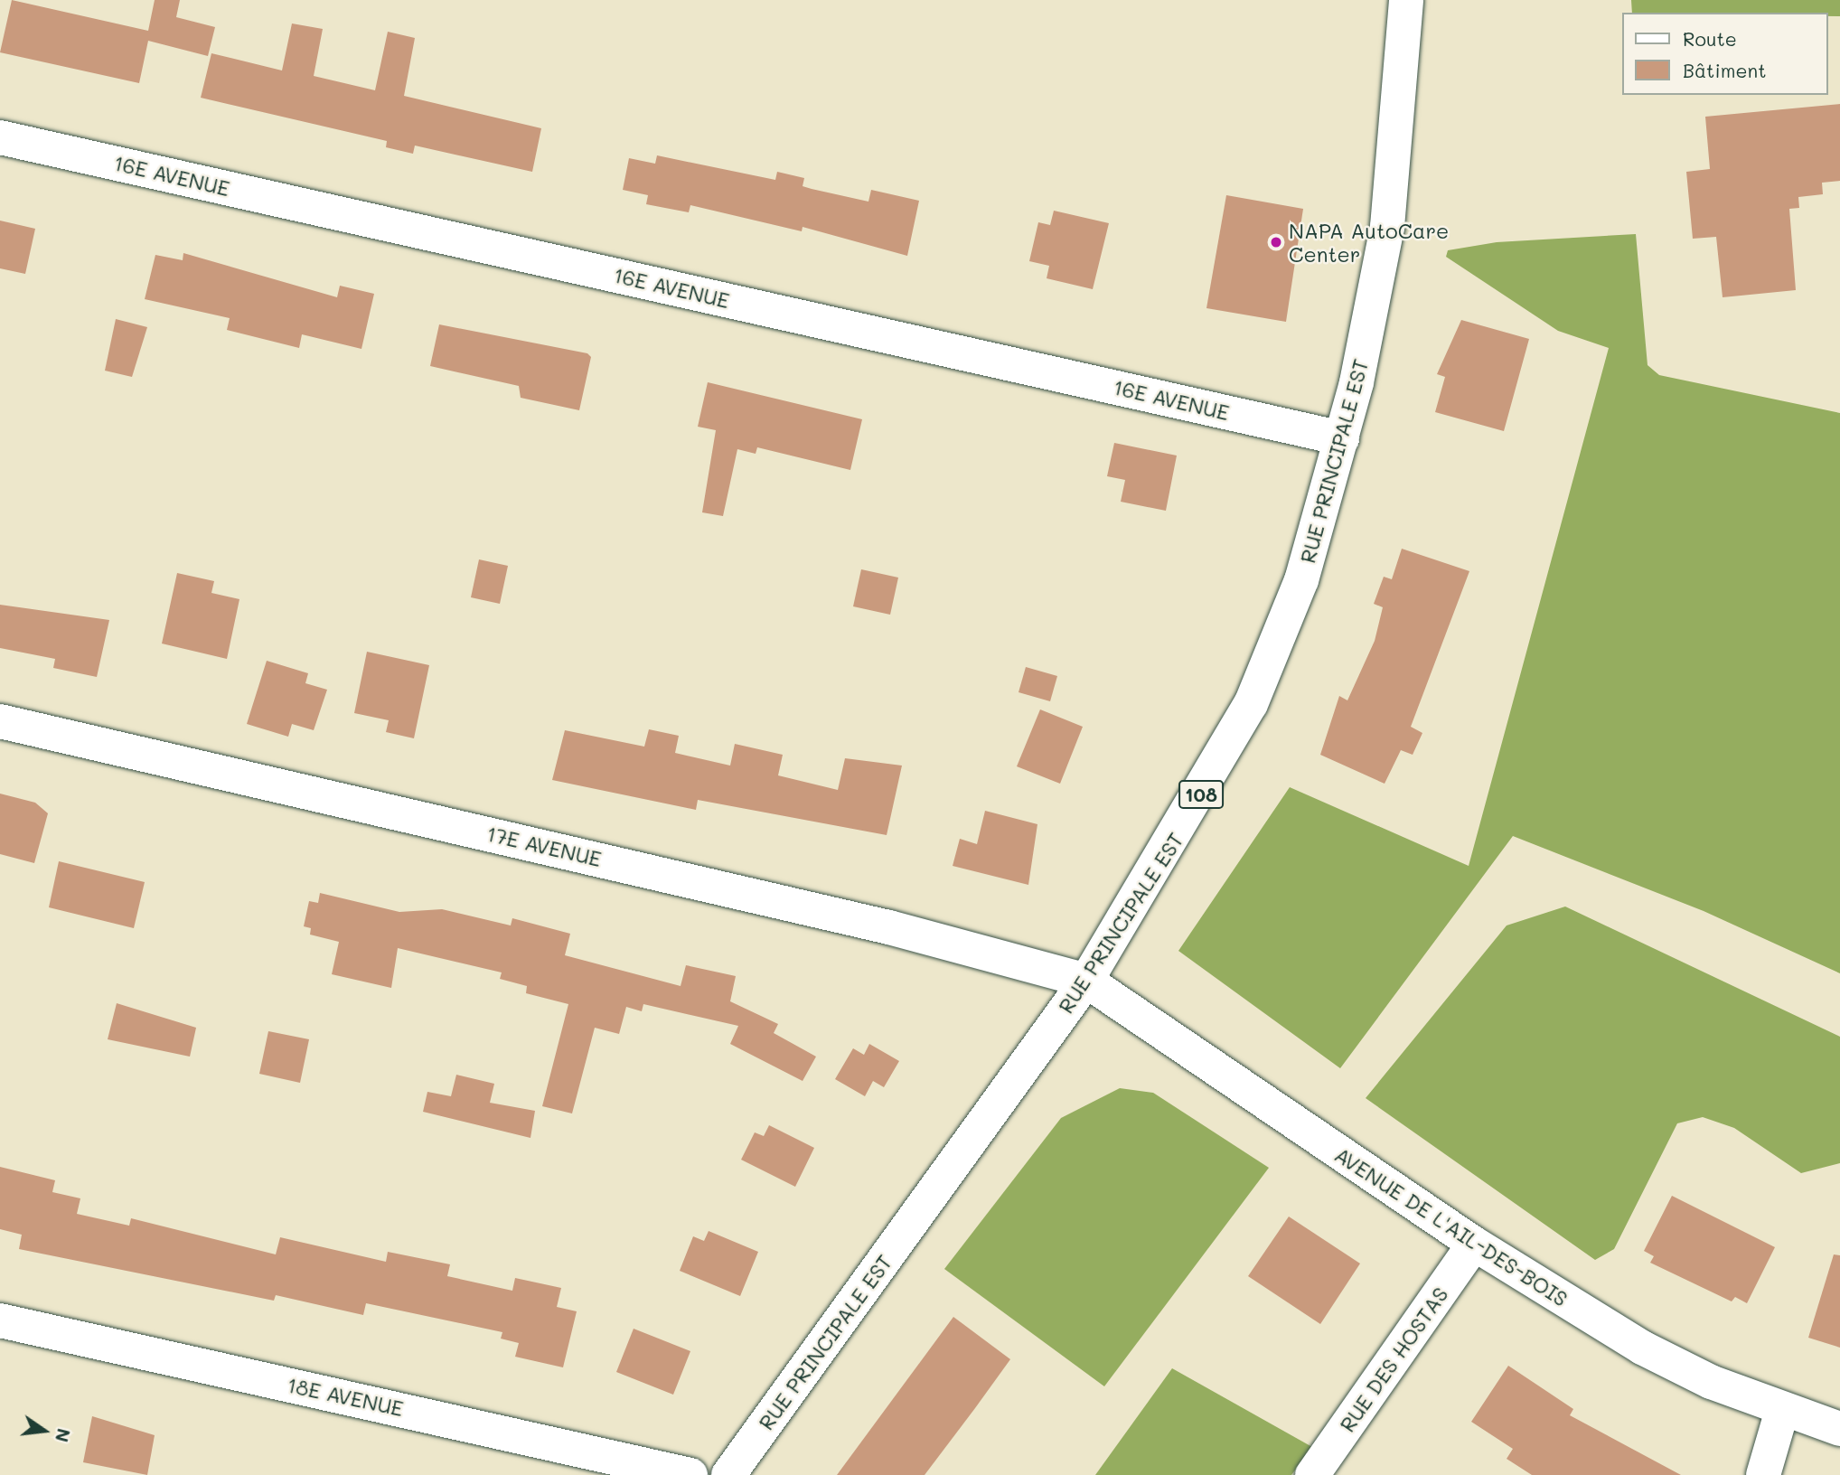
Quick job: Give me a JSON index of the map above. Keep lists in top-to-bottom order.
{
  "streets": {
    "street": [
      "16E AVENUE",
      "RUE PRINCIPALE EST",
      "108",
      "17E AVENUE",
      "AVENUE DE L'AIL-DES-BOIS",
      "RUE DES HOSTAS",
      "18E AVENUE"
    ]
  },
  "crossings": [
    ["16E AVENUE", "RUE PRINCIPALE EST"],
    ["RUE PRINCIPALE EST", "17E AVENUE"],
    ["RUE PRINCIPALE EST", "AVENUE DE L'AIL-DES-BOIS"],
    ["17E AVENUE", "AVENUE DE L'AIL-DES-BOIS"],
    ["AVENUE DE L'AIL-DES-BOIS", "RUE DES HOSTAS"]
  ],
  "places": ["NAPA AutoCare Center"],
  "legend": ["Route", "Bâtiment"],
  "north": "right"
}
